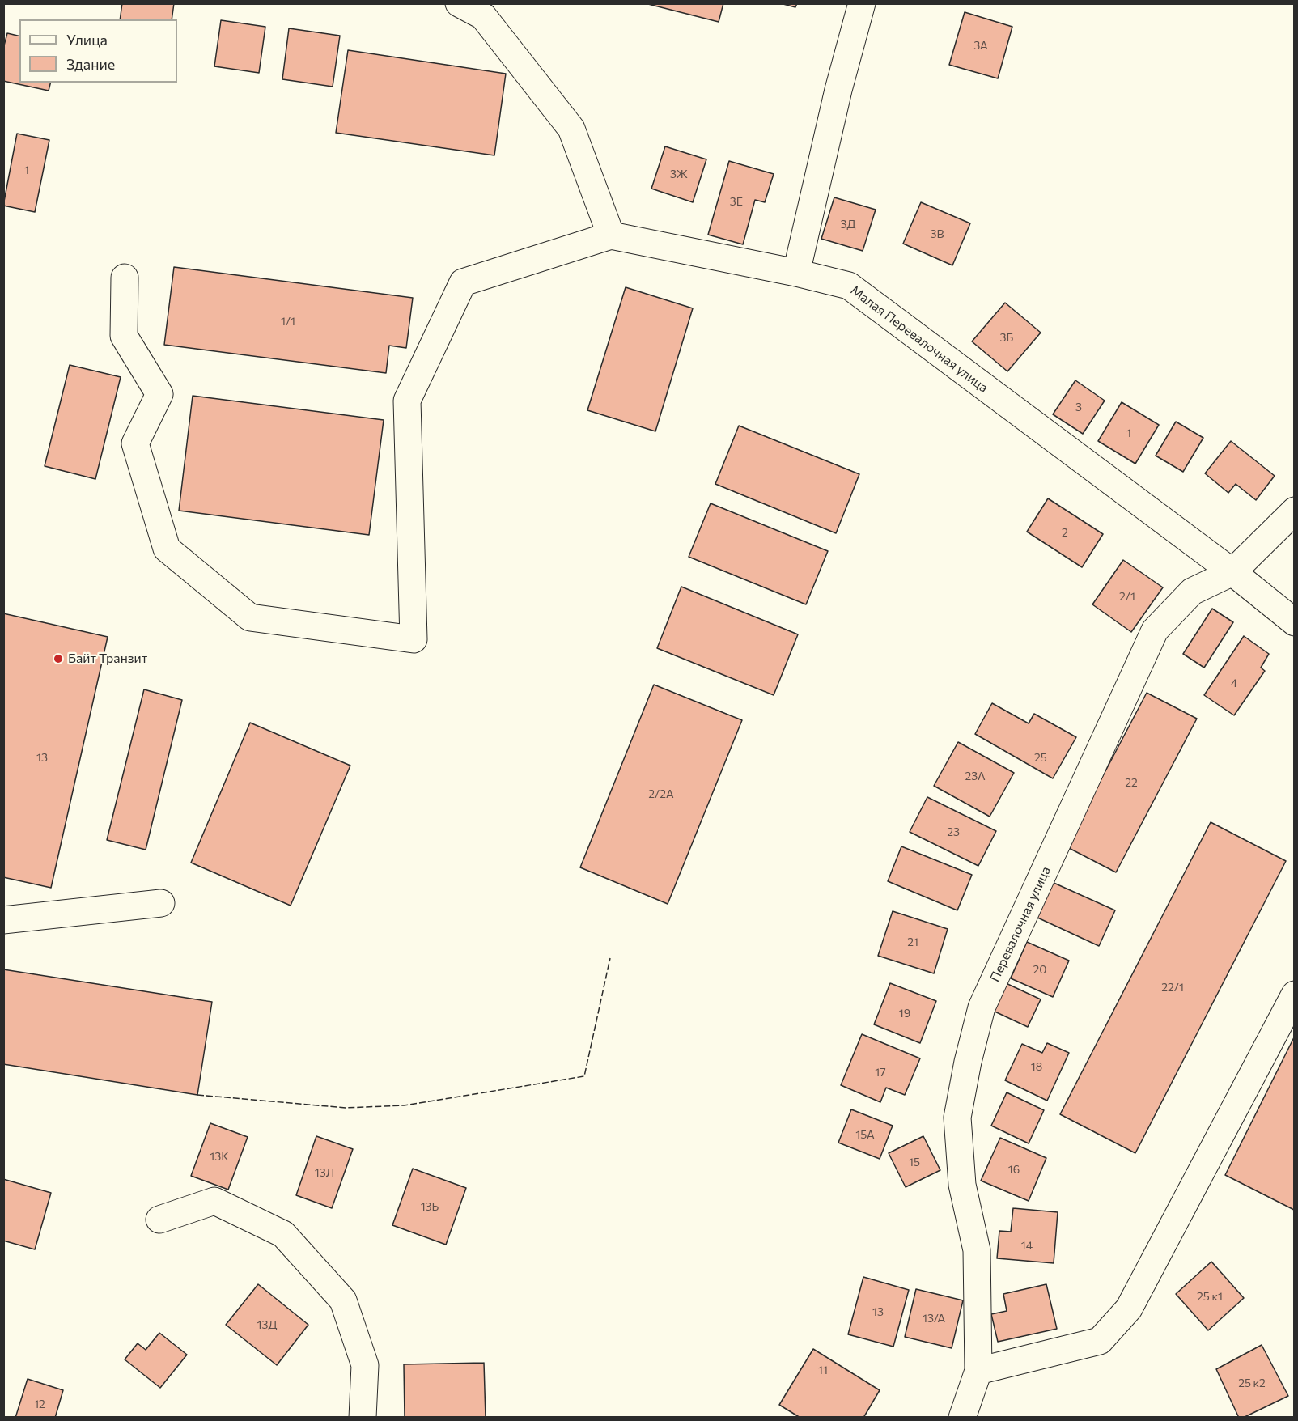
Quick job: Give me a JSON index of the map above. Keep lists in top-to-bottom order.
{
  "streets": {
    "street": ["Малая Перевалочная улица", "Перевалочная улица"]
  },
  "crossings": [
    ["Малая Перевалочная улица", "Перевалочная улица"]
  ],
  "places": ["Байт Транзит"],
  "house_numbers": [
    "3А",
    "1",
    "3Ж",
    "3Е",
    "3Д",
    "3В",
    "1/1",
    "3Б",
    "3",
    "1",
    "2",
    "2/1",
    "4",
    "13",
    "25",
    "23А",
    "22",
    "2/2А",
    "23",
    "21",
    "20",
    "22/1",
    "19",
    "18",
    "17",
    "15А",
    "13К",
    "15",
    "16",
    "13Л",
    "13Б",
    "14",
    "25 к1",
    "13",
    "13/А",
    "13Д",
    "11",
    "25 к2",
    "12"
  ],
  "legend": ["Улица", "Здание"]
}
